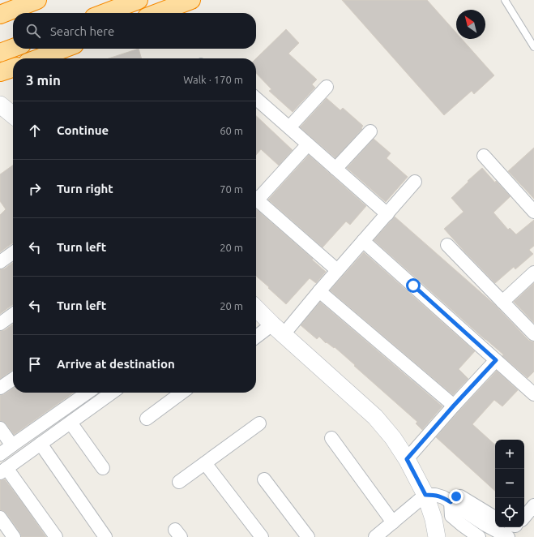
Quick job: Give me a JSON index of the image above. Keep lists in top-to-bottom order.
{
  "north": "top left",
  "page": {
    "search": "Search here",
    "heading": ["3 min", "Walk · 170 m"],
    "list": [
      ["Continue", "60 m"],
      ["Turn right", "70 m"],
      ["Turn left", "20 m"],
      ["Turn left", "20 m"],
      "Arrive at destination"
    ],
    "map_buttons": ["+", "−"]
  }
}
